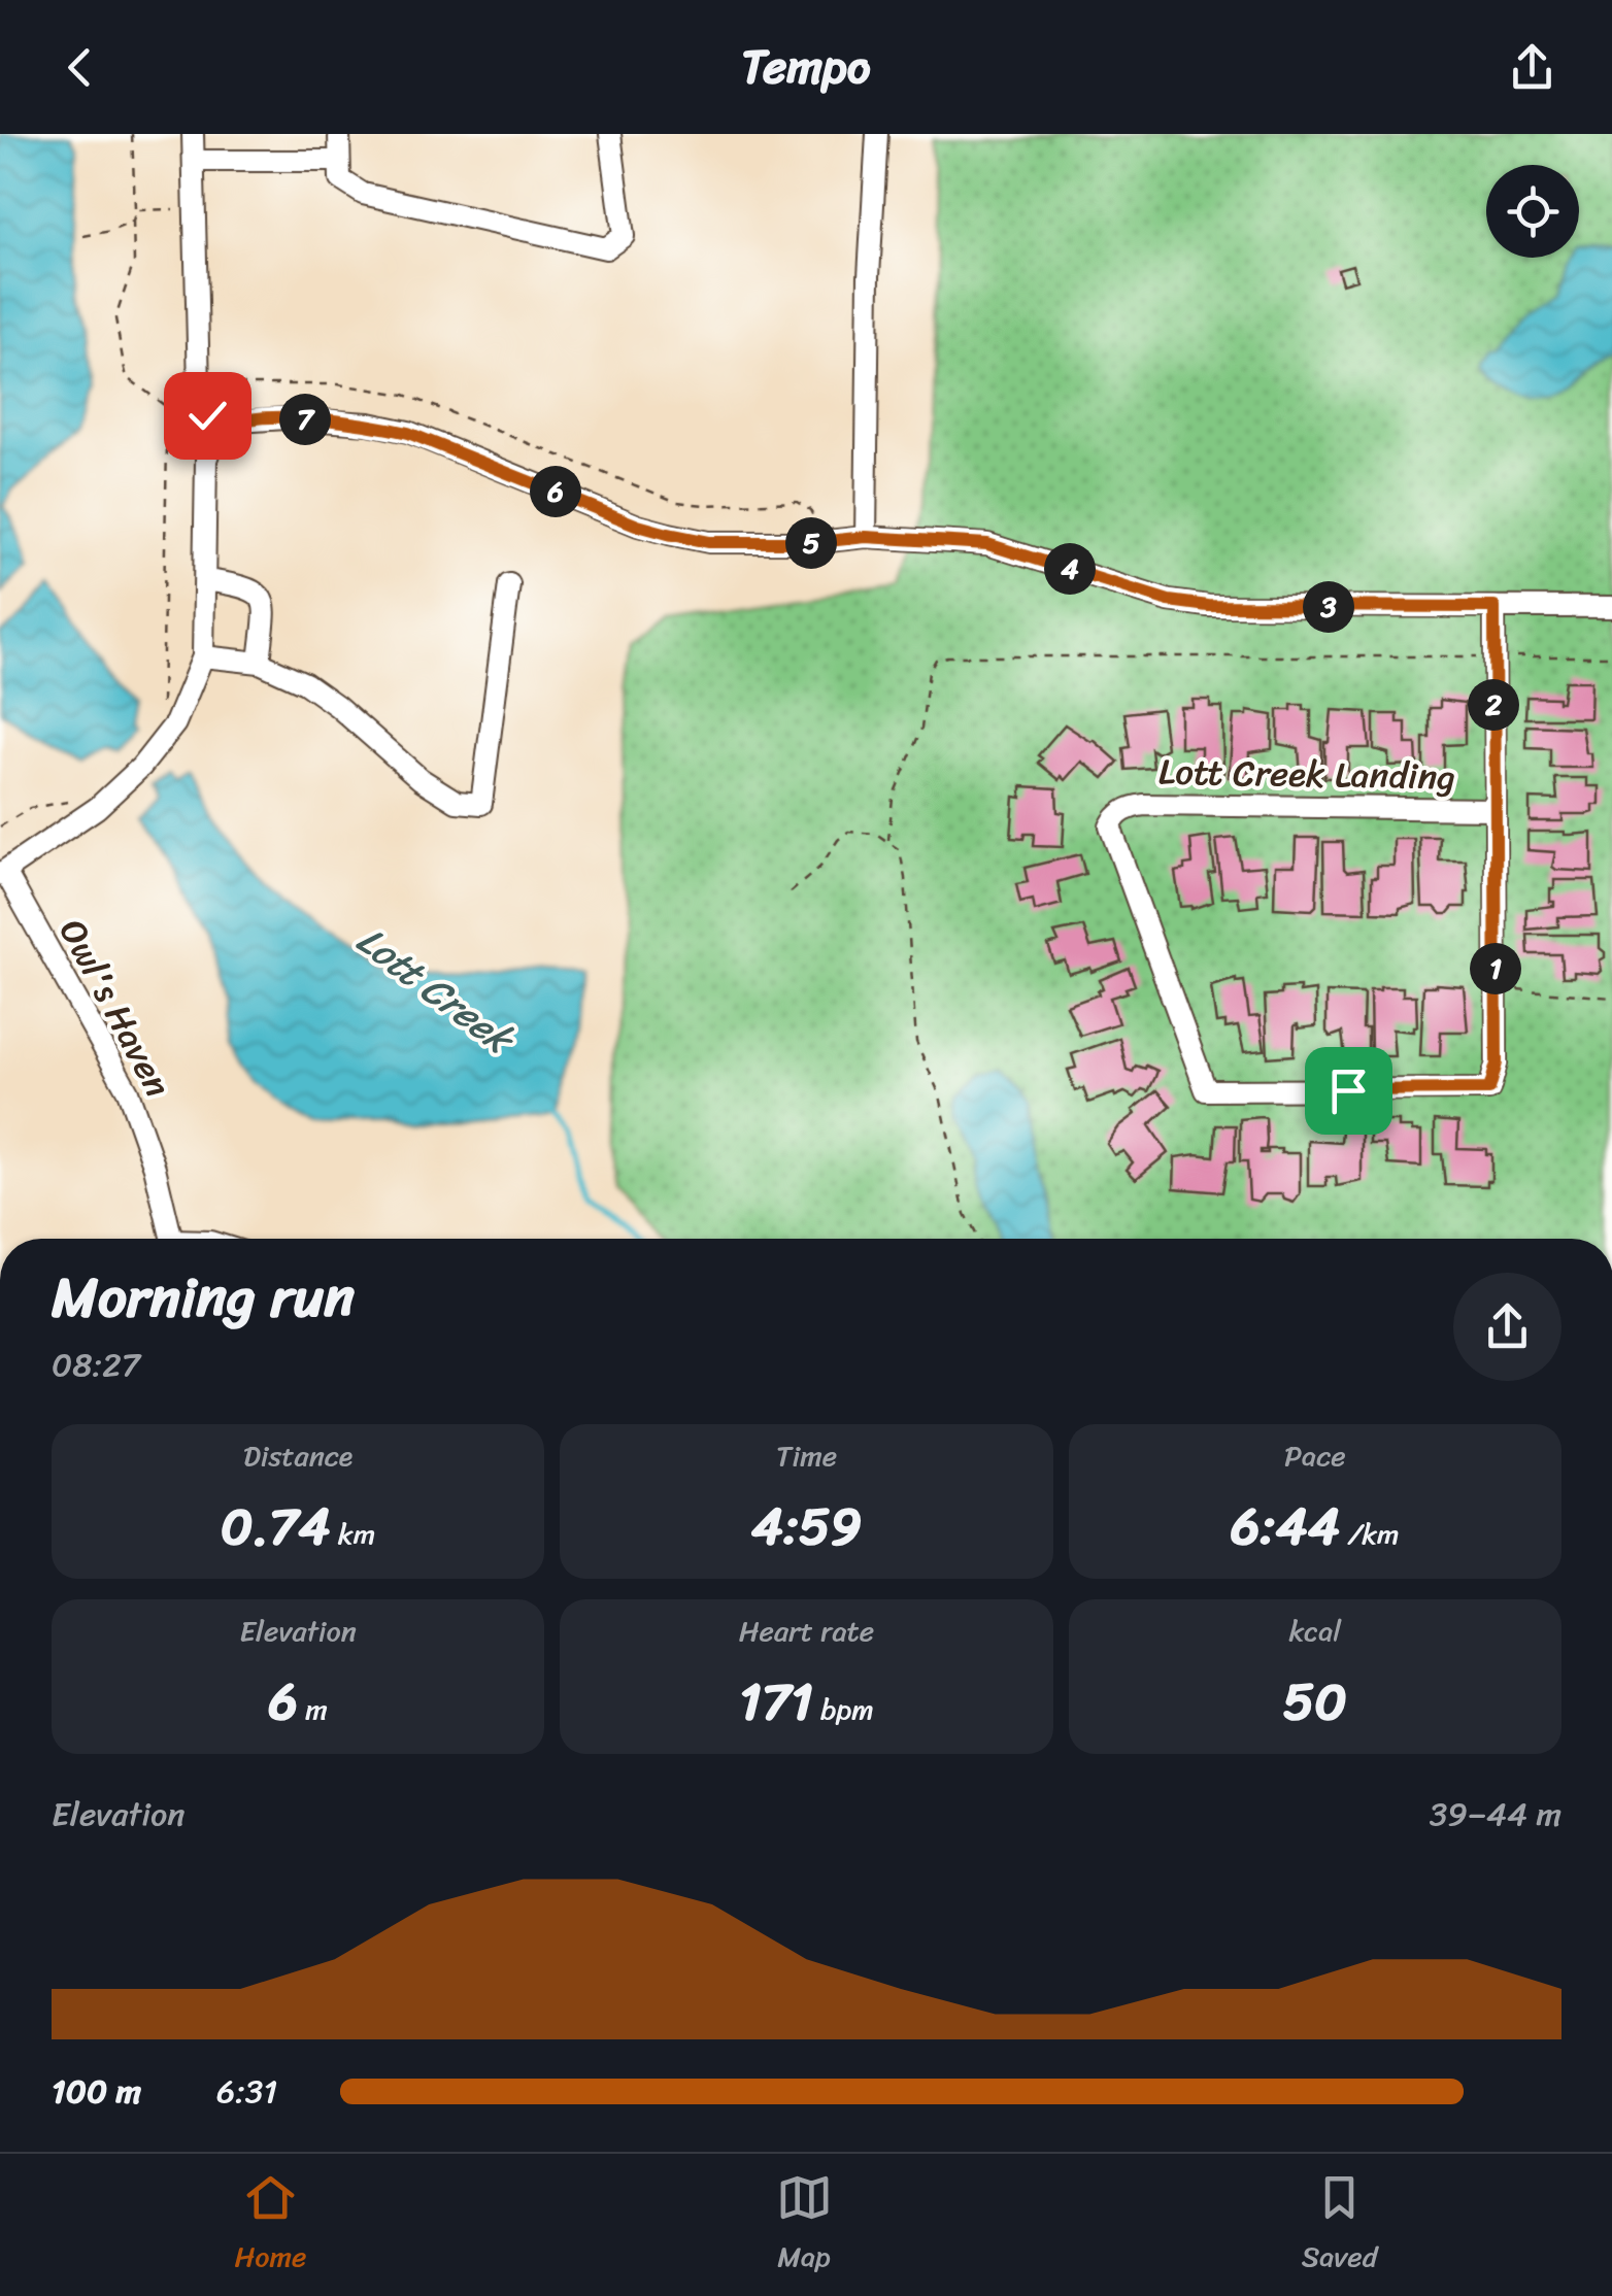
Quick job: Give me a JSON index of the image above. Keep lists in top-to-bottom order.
{
  "streets": {
    "street": ["Lott Creek Landing", "Owl's Haven"]
  },
  "water": ["Lott Creek"],
  "page": {
    "header": "Tempo",
    "pins": [
      "7",
      "6",
      "5",
      "4",
      "3",
      "2",
      "1"
    ],
    "heading": ["Morning run", "08:27"],
    "stats": [
      ["Distance", "0.74 km"],
      ["Time", "4:59"],
      ["Pace", "6:44 /km"],
      ["Elevation", "6 m"],
      ["Heart rate", "171 bpm"],
      ["kcal", "50"]
    ],
    "chart": ["Elevation", "39–44 m"],
    "list": [
      {
        "name": "100 m",
        "note": "6:31"
      }
    ],
    "tabs": ["Home", "Map", "Saved"]
  }
}
